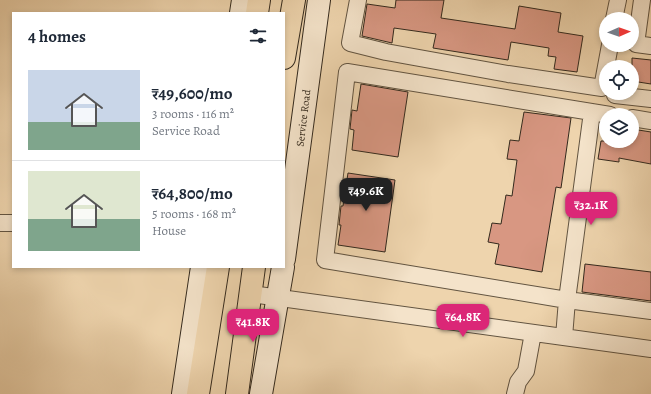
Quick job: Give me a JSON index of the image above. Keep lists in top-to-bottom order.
{
  "streets": {
    "street": ["Service Road"]
  },
  "north": "right",
  "page": {
    "heading": "4 homes",
    "list": [
      {
        "name": "₹49,600/mo",
        "note": "3 rooms · 116 m² · Service Road"
      },
      {
        "name": "₹64,800/mo",
        "note": "5 rooms · 168 m² · House"
      }
    ],
    "price": [
      "₹49.6K",
      "₹32.1K",
      "₹64.8K",
      "₹41.8K"
    ]
  }
}
